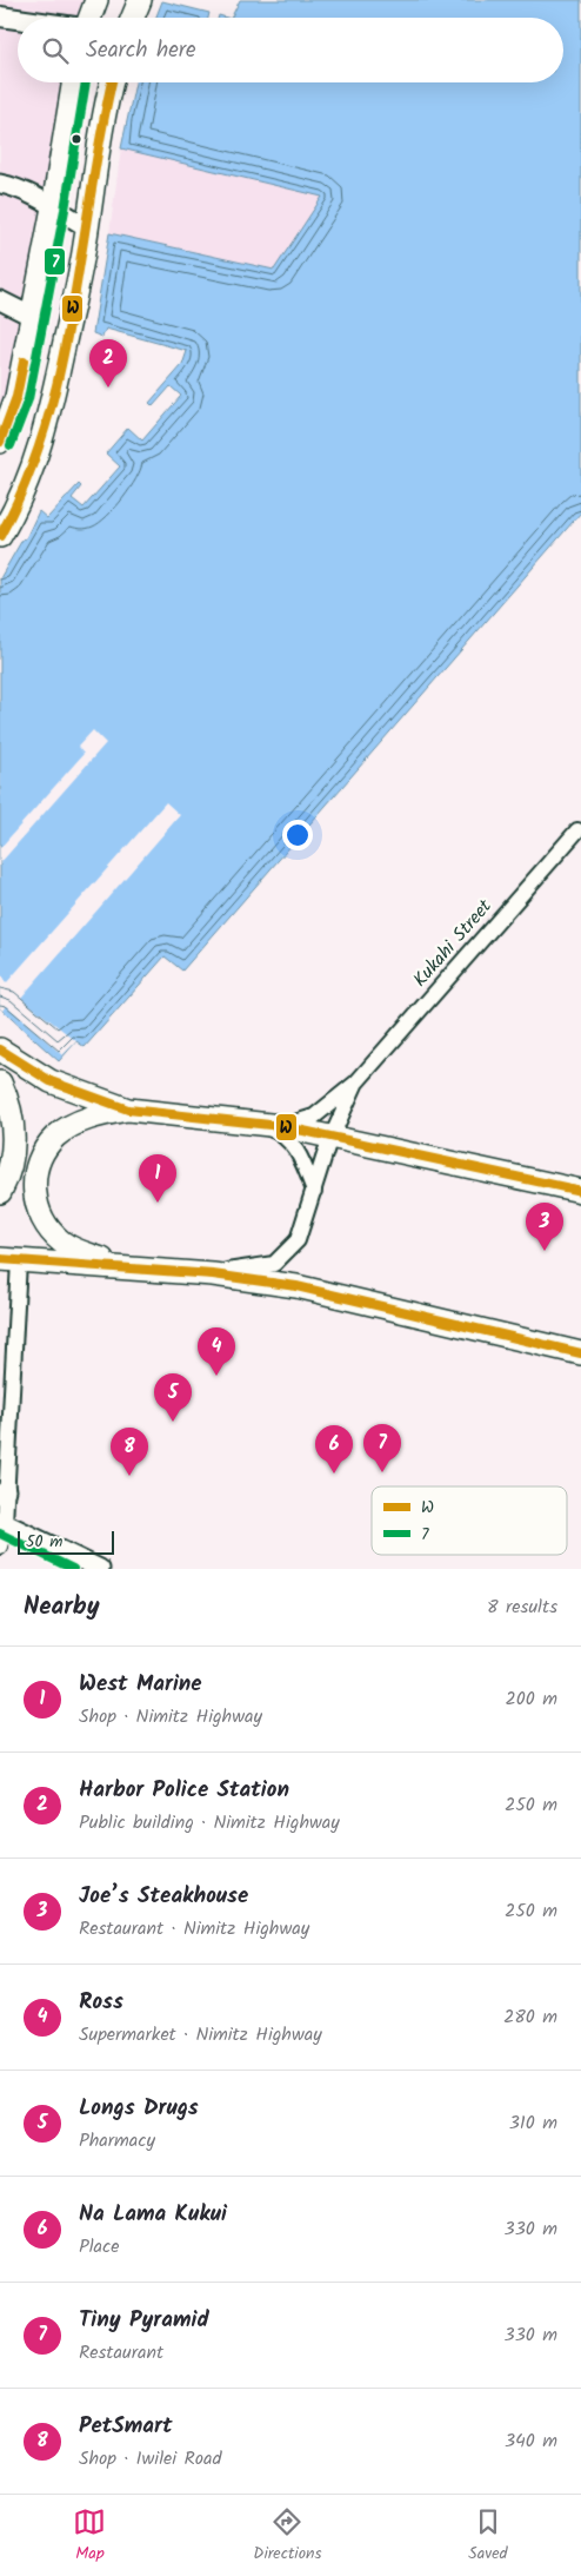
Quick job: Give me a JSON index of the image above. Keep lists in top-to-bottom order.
{
  "streets": {
    "street": ["Kukahi Street"]
  },
  "lines": ["transit line W", "transit line 7"],
  "legend": ["W", "7"],
  "scale_bar": "50 m",
  "page": {
    "search": "Search here",
    "pins": [
      "2",
      "1",
      "3",
      "4",
      "5",
      "7",
      "6",
      "8"
    ],
    "scale": "50 m",
    "heading": ["Nearby", "8 results"],
    "list": [
      {
        "mark": "1",
        "name": "West Marine",
        "note": "Shop · Nimitz Highway",
        "value": "200 m"
      },
      {
        "mark": "2",
        "name": "Harbor Police Station",
        "note": "Public building · Nimitz Highway",
        "value": "250 m"
      },
      {
        "mark": "3",
        "name": "Joe’s Steakhouse",
        "note": "Restaurant · Nimitz Highway",
        "value": "250 m"
      },
      {
        "mark": "4",
        "name": "Ross",
        "note": "Supermarket · Nimitz Highway",
        "value": "280 m"
      },
      {
        "mark": "5",
        "name": "Longs Drugs",
        "note": "Pharmacy",
        "value": "310 m"
      },
      {
        "mark": "6",
        "name": "Na Lama Kukui",
        "note": "Place",
        "value": "330 m"
      },
      {
        "mark": "7",
        "name": "Tiny Pyramid",
        "note": "Restaurant",
        "value": "330 m"
      },
      {
        "mark": "8",
        "name": "PetSmart",
        "note": "Shop · Iwilei Road",
        "value": "340 m"
      }
    ],
    "nav": ["Map", "Directions", "Saved"]
  }
}
